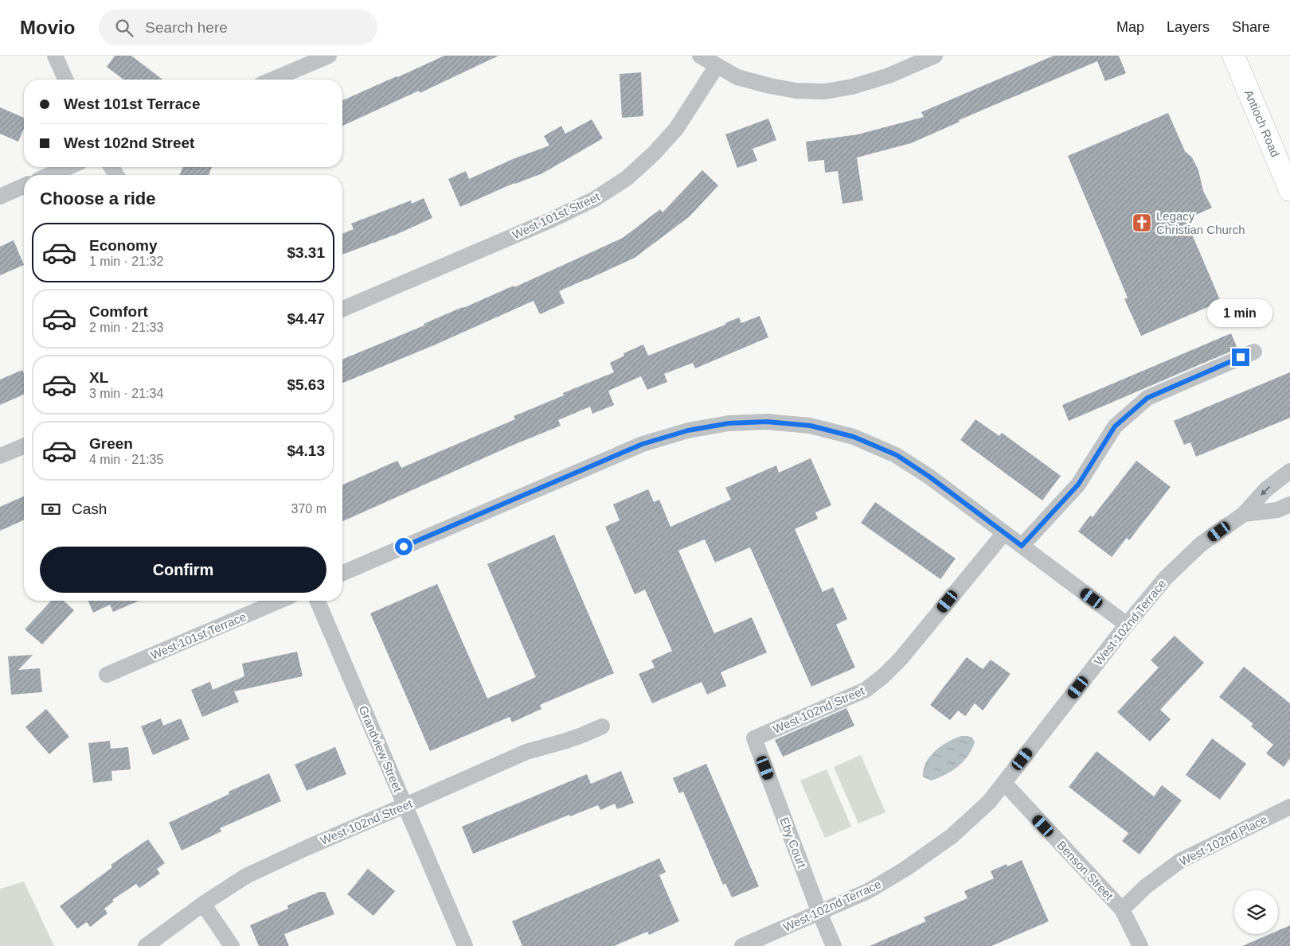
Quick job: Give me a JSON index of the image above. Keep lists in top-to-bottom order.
{
  "streets": {
    "main road": ["Antioch Road"],
    "street": [
      "West 101st Street",
      "West 102nd Terrace",
      "West 101st Terrace",
      "West 102nd Street",
      "Grandview Street",
      "West 102nd Place",
      "Eby Court",
      "Benson Street"
    ]
  },
  "crossings": [
    ["West 102nd Terrace", "Eby Court"],
    ["West 102nd Terrace", "Benson Street"],
    ["West 102nd Street", "Grandview Street"],
    ["West 102nd Street", "Eby Court"],
    ["West 102nd Place", "Benson Street"]
  ],
  "places": {
    "church": ["Legacy Christian Church"]
  },
  "page": {
    "header": "Movio",
    "search": "Search here",
    "nav": ["Map", "Layers", "Share"],
    "banner": ["West 101st Terrace", "West 102nd Street"],
    "heading": "Choose a ride",
    "list": [
      {
        "name": "Economy",
        "note": "1 min · 21:32",
        "value": "$3.31"
      },
      {
        "name": "Comfort",
        "note": "2 min · 21:33",
        "value": "$4.47"
      },
      {
        "name": "XL",
        "note": "3 min · 21:34",
        "value": "$5.63"
      },
      {
        "name": "Green",
        "note": "4 min · 21:35",
        "value": "$4.13"
      }
    ],
    "bubble": "1 min",
    "pay": ["Cash", "370 m"],
    "buttons": "Confirm"
  }
}
